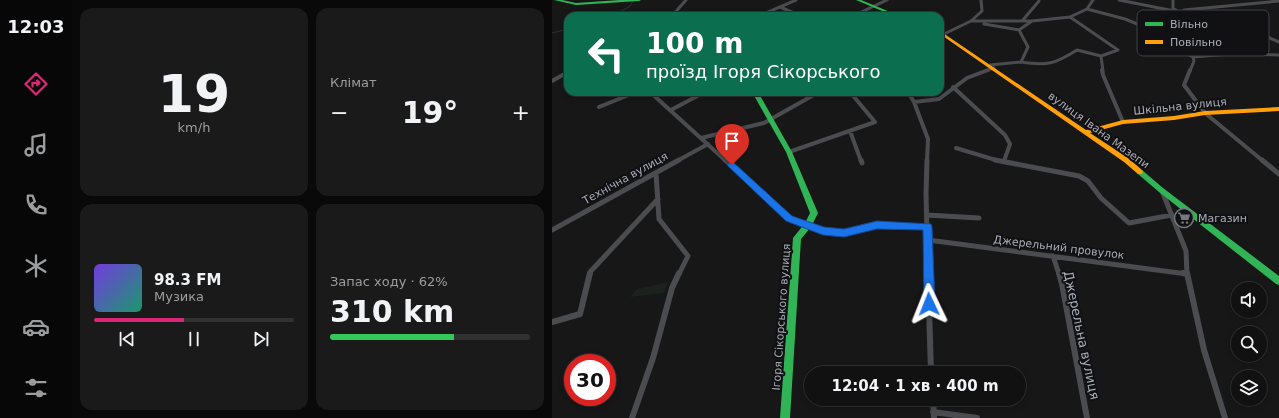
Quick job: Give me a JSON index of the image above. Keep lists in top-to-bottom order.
{
  "streets": {
    "street": [
      "Шкільна вулиця",
      "вулиця Івана Мазепи",
      "Технічна вулиця",
      "Джерельний провулок",
      "Ігоря Сікорського вулиця",
      "Джерельна вулиця"
    ]
  },
  "crossings": [
    ["Шкільна вулиця", "вулиця Івана Мазепи"],
    ["Джерельний провулок", "Джерельна вулиця"]
  ],
  "places": {
    "supermarket": ["Магазин"]
  },
  "legend": ["Вільно", "Повільно"],
  "page": {
    "tabs": "12:03",
    "tile": [
      ["19", "km/h"],
      "Клімат",
      ["Запас ходу · 62%", "310 km"]
    ],
    "turn": ["100 m", "проїзд Ігоря Сікорського"],
    "heat": ["−", "19°", "+"],
    "song": ["98.3 FM", "Музика"],
    "limit": "30",
    "trip": "12:04 · 1 хв · 400 m"
  }
}
